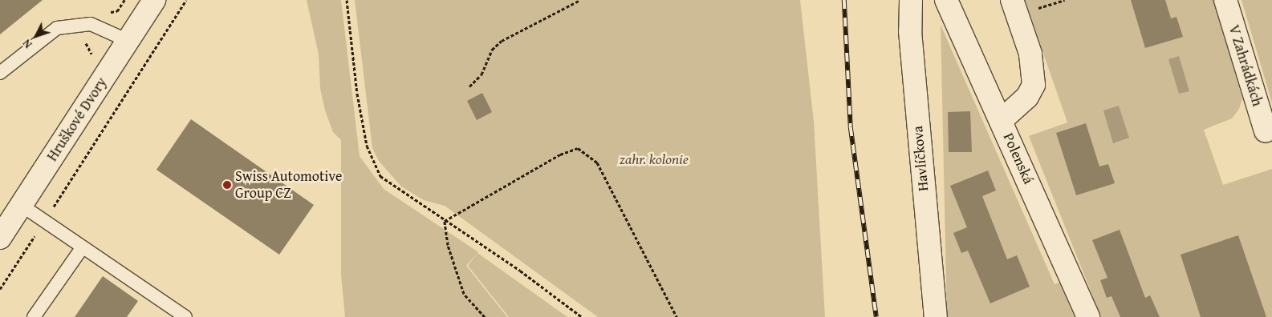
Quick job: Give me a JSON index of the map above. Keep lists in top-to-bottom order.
{
  "streets": {
    "street": [
      "V Zahrádkách",
      "Hruškové Dvory",
      "Havlíčkova",
      "Polenská"
    ]
  },
  "parks": ["zahr. kolonie"],
  "places": ["Swiss Automotive Group CZ"],
  "north": "bottom left"
}
